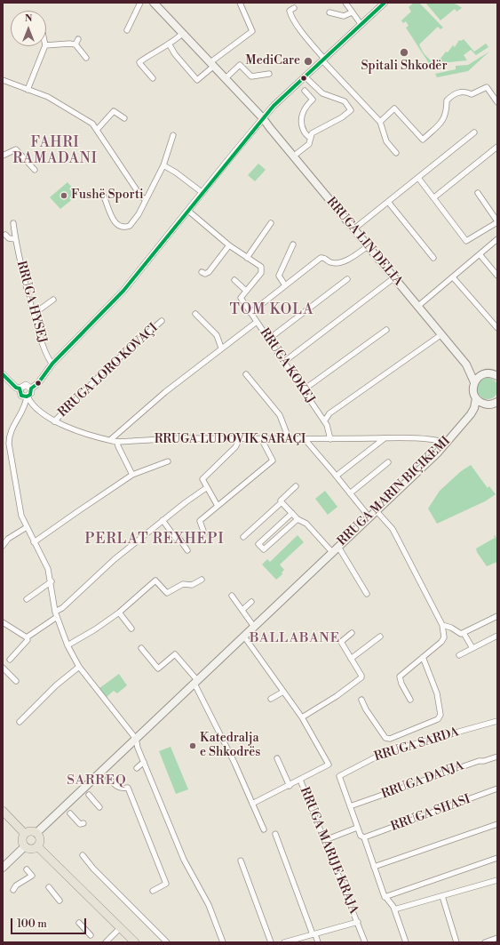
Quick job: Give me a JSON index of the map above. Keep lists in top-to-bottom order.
{
  "streets": {
    "main road": ["RRUGA LIN DELIA", "RRUGA MARIN BIÇIKEMI"],
    "street": [
      "RRUGA HYSEJ",
      "RRUGA KOKEJ",
      "RRUGA LORO KOVAÇI",
      "RRUGA LUDOVIK SARAÇI",
      "RRUGA SARDA",
      "RRUGA DANJA",
      "RRUGA SHASI",
      "RRUGA MARIJE KRAJA"
    ]
  },
  "crossings": [
    ["RRUGA LIN DELIA", "RRUGA MARIN BIÇIKEMI"],
    ["RRUGA KOKEJ", "RRUGA LUDOVIK SARAÇI"],
    ["RRUGA LORO KOVAÇI", "RRUGA LUDOVIK SARAÇI"],
    ["RRUGA LUDOVIK SARAÇI", "RRUGA MARIN BIÇIKEMI"],
    ["RRUGA SARDA", "RRUGA DANJA"]
  ],
  "districts": [
    "FAHRI RAMADANI",
    "TOM KOLA",
    "PERLAT REXHEPI",
    "BALLABANE",
    "SARREQ"
  ],
  "places": [
    "Spitali Shkodër",
    "MediCare",
    "Fushë Sporti",
    "Katedralja e Shkodrës"
  ],
  "scale_bar": "100 m",
  "north": "top"
}
